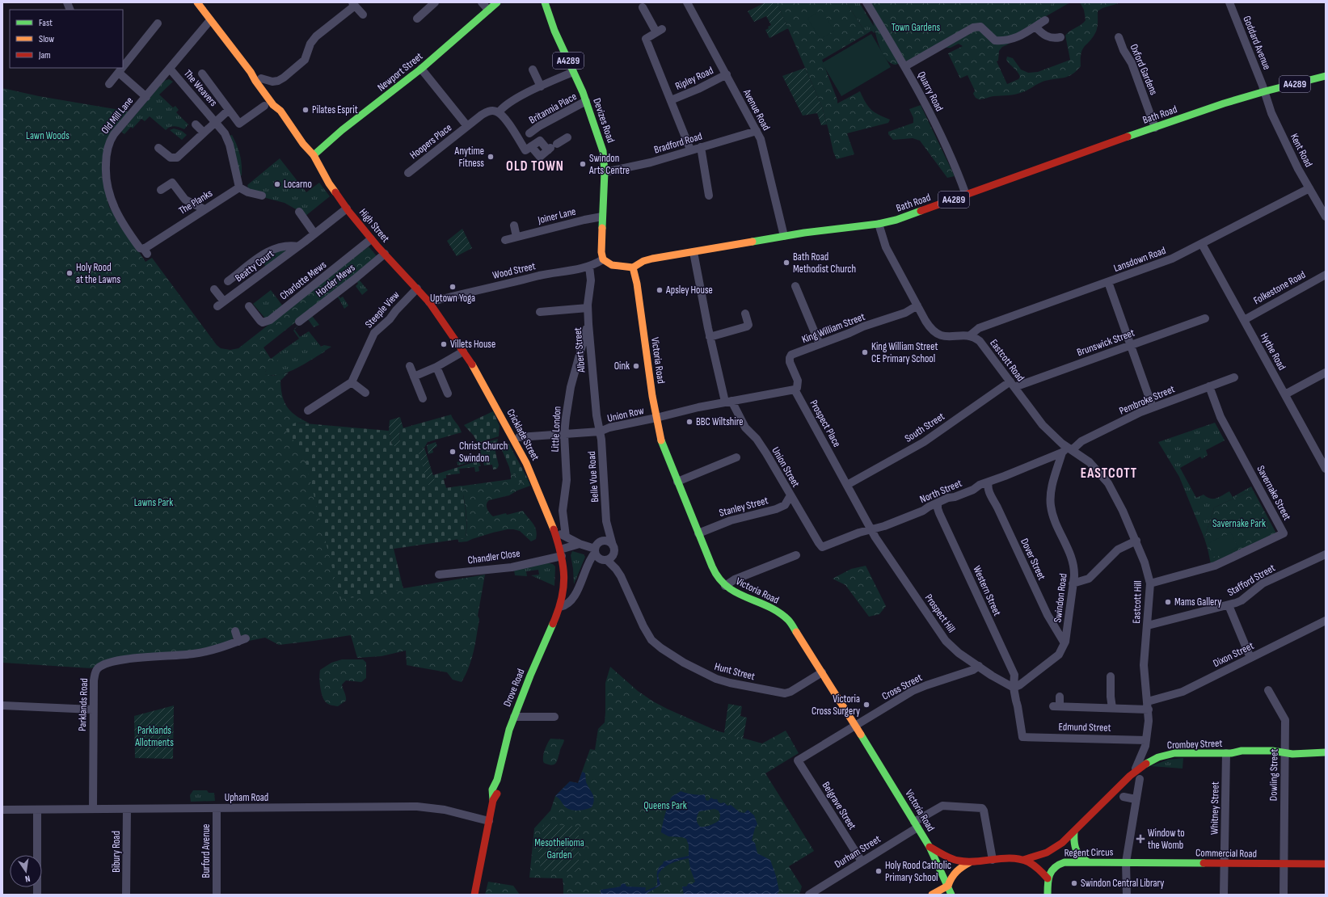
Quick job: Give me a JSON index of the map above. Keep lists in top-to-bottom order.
{
  "streets": {
    "main road": [
      "A4289",
      "Newport Street",
      "Bath Road",
      "Devizes Road",
      "High Street",
      "Victoria Road",
      "Cricklade Street",
      "Drove Road",
      "Crombey Street",
      "Regent Circus",
      "Commercial Road"
    ],
    "street": [
      "Goddard Avenue",
      "Oxford Gardens",
      "Ripley Road",
      "The Weavers",
      "Quarry Road",
      "Britannia Place",
      "Avenue Road",
      "Old Mill Lane",
      "Hoopers Place",
      "Bradford Road",
      "Kent Road",
      "The Planks",
      "Joiner Lane",
      "Lansdown Road",
      "Beatty Court",
      "Wood Street",
      "Charlotte Mews",
      "Horder Mews",
      "Folkestone Road",
      "Steeple View",
      "King William Street",
      "Brunswick Street",
      "Albert Street",
      "Hythe Road",
      "Eastcott Road",
      "Pembroke Street",
      "Union Row",
      "Prospect Place",
      "South Street",
      "Little London",
      "Union Street",
      "Belle Vue Road",
      "North Street",
      "Savernake Street",
      "Stanley Street",
      "Chandler Close",
      "Dover Street",
      "Stafford Street",
      "Western Street",
      "Swindon Road",
      "Eastcott Hill",
      "Prospect Hill",
      "Dixon Street",
      "Hunt Street",
      "Cross Street",
      "Parklands Road",
      "Edmund Street",
      "Dowling Street",
      "Upham Road",
      "Belgrave Street",
      "Whitney Street",
      "Burford Avenue",
      "Bibury Road",
      "Durham Street"
    ]
  },
  "crossings": [
    ["Goddard Avenue", "A4289"],
    ["Goddard Avenue", "Bath Road"],
    ["Goddard Avenue", "Kent Road"],
    ["A4289", "Bath Road"],
    ["A4289", "Kent Road"],
    ["Oxford Gardens", "Bath Road"],
    ["Newport Street", "Hoopers Place"],
    ["Newport Street", "High Street"],
    ["Ripley Road", "Avenue Road"],
    ["Ripley Road", "Bradford Road"],
    ["The Weavers", "Old Mill Lane"],
    ["The Weavers", "The Planks"],
    ["Quarry Road", "Bath Road"],
    ["Britannia Place", "Devizes Road"],
    ["Avenue Road", "Bath Road"],
    ["Avenue Road", "Bradford Road"],
    ["Bath Road", "Kent Road"],
    ["Bath Road", "Victoria Road"],
    ["Old Mill Lane", "The Planks"],
    ["Devizes Road", "Bradford Road"],
    ["Devizes Road", "Joiner Lane"],
    ["Devizes Road", "Wood Street"],
    ["Kent Road", "Lansdown Road"],
    ["High Street", "Beatty Court"],
    ["High Street", "Wood Street"],
    ["High Street", "Charlotte Mews"],
    ["High Street", "Horder Mews"],
    ["High Street", "Steeple View"],
    ["High Street", "Cricklade Street"],
    ["Lansdown Road", "Hythe Road"],
    ["Lansdown Road", "Eastcott Road"],
    ["Wood Street", "Albert Street"],
    ["Wood Street", "Cricklade Street"],
    ["Folkestone Road", "Hythe Road"],
    ["King William Street", "Prospect Place"],
    ["Brunswick Street", "Eastcott Road"],
    ["Brunswick Street", "South Street"],
    ["Albert Street", "Union Row"],
    ["Albert Street", "Little London"],
    ["Albert Street", "Belle Vue Road"],
    ["Victoria Road", "Union Row"],
    ["Victoria Road", "Stanley Street"],
    ["Victoria Road", "Hunt Street"],
    ["Victoria Road", "Cross Street"],
    ["Victoria Road", "Crombey Street"],
    ["Victoria Road", "Durham Street"],
    ["Victoria Road", "Regent Circus"],
    ["Eastcott Road", "Pembroke Street"],
    ["Eastcott Road", "South Street"],
    ["Eastcott Road", "North Street"],
    ["Eastcott Road", "Swindon Road"],
    ["Eastcott Road", "Eastcott Hill"],
    ["Pembroke Street", "North Street"],
    ["Pembroke Street", "Savernake Street"],
    ["Pembroke Street", "Swindon Road"],
    ["Pembroke Street", "Eastcott Hill"],
    ["Union Row", "Little London"],
    ["Union Row", "Belle Vue Road"],
    ["Prospect Place", "South Street"],
    ["Prospect Place", "North Street"],
    ["Prospect Place", "Prospect Hill"],
    ["Cricklade Street", "Chandler Close"],
    ["Cricklade Street", "Drove Road"],
    ["Union Street", "North Street"],
    ["Union Street", "Stanley Street"],
    ["Belle Vue Road", "Hunt Street"],
    ["North Street", "Dover Street"],
    ["North Street", "Western Street"],
    ["North Street", "Swindon Road"],
    ["North Street", "Eastcott Hill"],
    ["North Street", "Prospect Hill"],
    ["Savernake Street", "Eastcott Hill"],
    ["Dover Street", "Swindon Road"],
    ["Stafford Street", "Eastcott Hill"],
    ["Western Street", "Swindon Road"],
    ["Western Street", "Prospect Hill"],
    ["Western Street", "Edmund Street"],
    ["Swindon Road", "Eastcott Hill"],
    ["Swindon Road", "Prospect Hill"],
    ["Eastcott Hill", "Dixon Street"],
    ["Eastcott Hill", "Edmund Street"],
    ["Eastcott Hill", "Crombey Street"],
    ["Prospect Hill", "Cross Street"],
    ["Cross Street", "Belgrave Street"],
    ["Drove Road", "Upham Road"],
    ["Parklands Road", "Upham Road"],
    ["Crombey Street", "Dowling Street"],
    ["Crombey Street", "Whitney Street"],
    ["Dowling Street", "Commercial Road"],
    ["Upham Road", "Burford Avenue"],
    ["Upham Road", "Bibury Road"],
    ["Belgrave Street", "Durham Street"],
    ["Whitney Street", "Commercial Road"],
    ["Regent Circus", "Commercial Road"]
  ],
  "districts": ["OLD TOWN", "EASTCOTT"],
  "parks": [
    "Town Gardens",
    "Lawn Woods",
    "Lawns Park",
    "Savernake Park",
    "Parklands Allotments",
    "Queens Park",
    "Mesothelioma Garden"
  ],
  "places": {
    "other": [
      "Pilates Esprit",
      "Anytime Fitness",
      "Swindon Arts Centre",
      "Locarno",
      "Bath Road Methodist Church",
      "Holy Rood at the Lawns",
      "Uptown Yoga",
      "Apsley House",
      "Villets House",
      "King William Street CE Primary School",
      "Oink",
      "BBC Wiltshire",
      "Christ Church Swindon",
      "Mams Gallery",
      "Victoria Cross Surgery",
      "Holy Rood Catholic Primary School",
      "Swindon Central Library"
    ],
    "health": ["Window to the Womb"]
  },
  "legend": ["Fast", "Slow", "Jam"],
  "north": "bottom"
}
